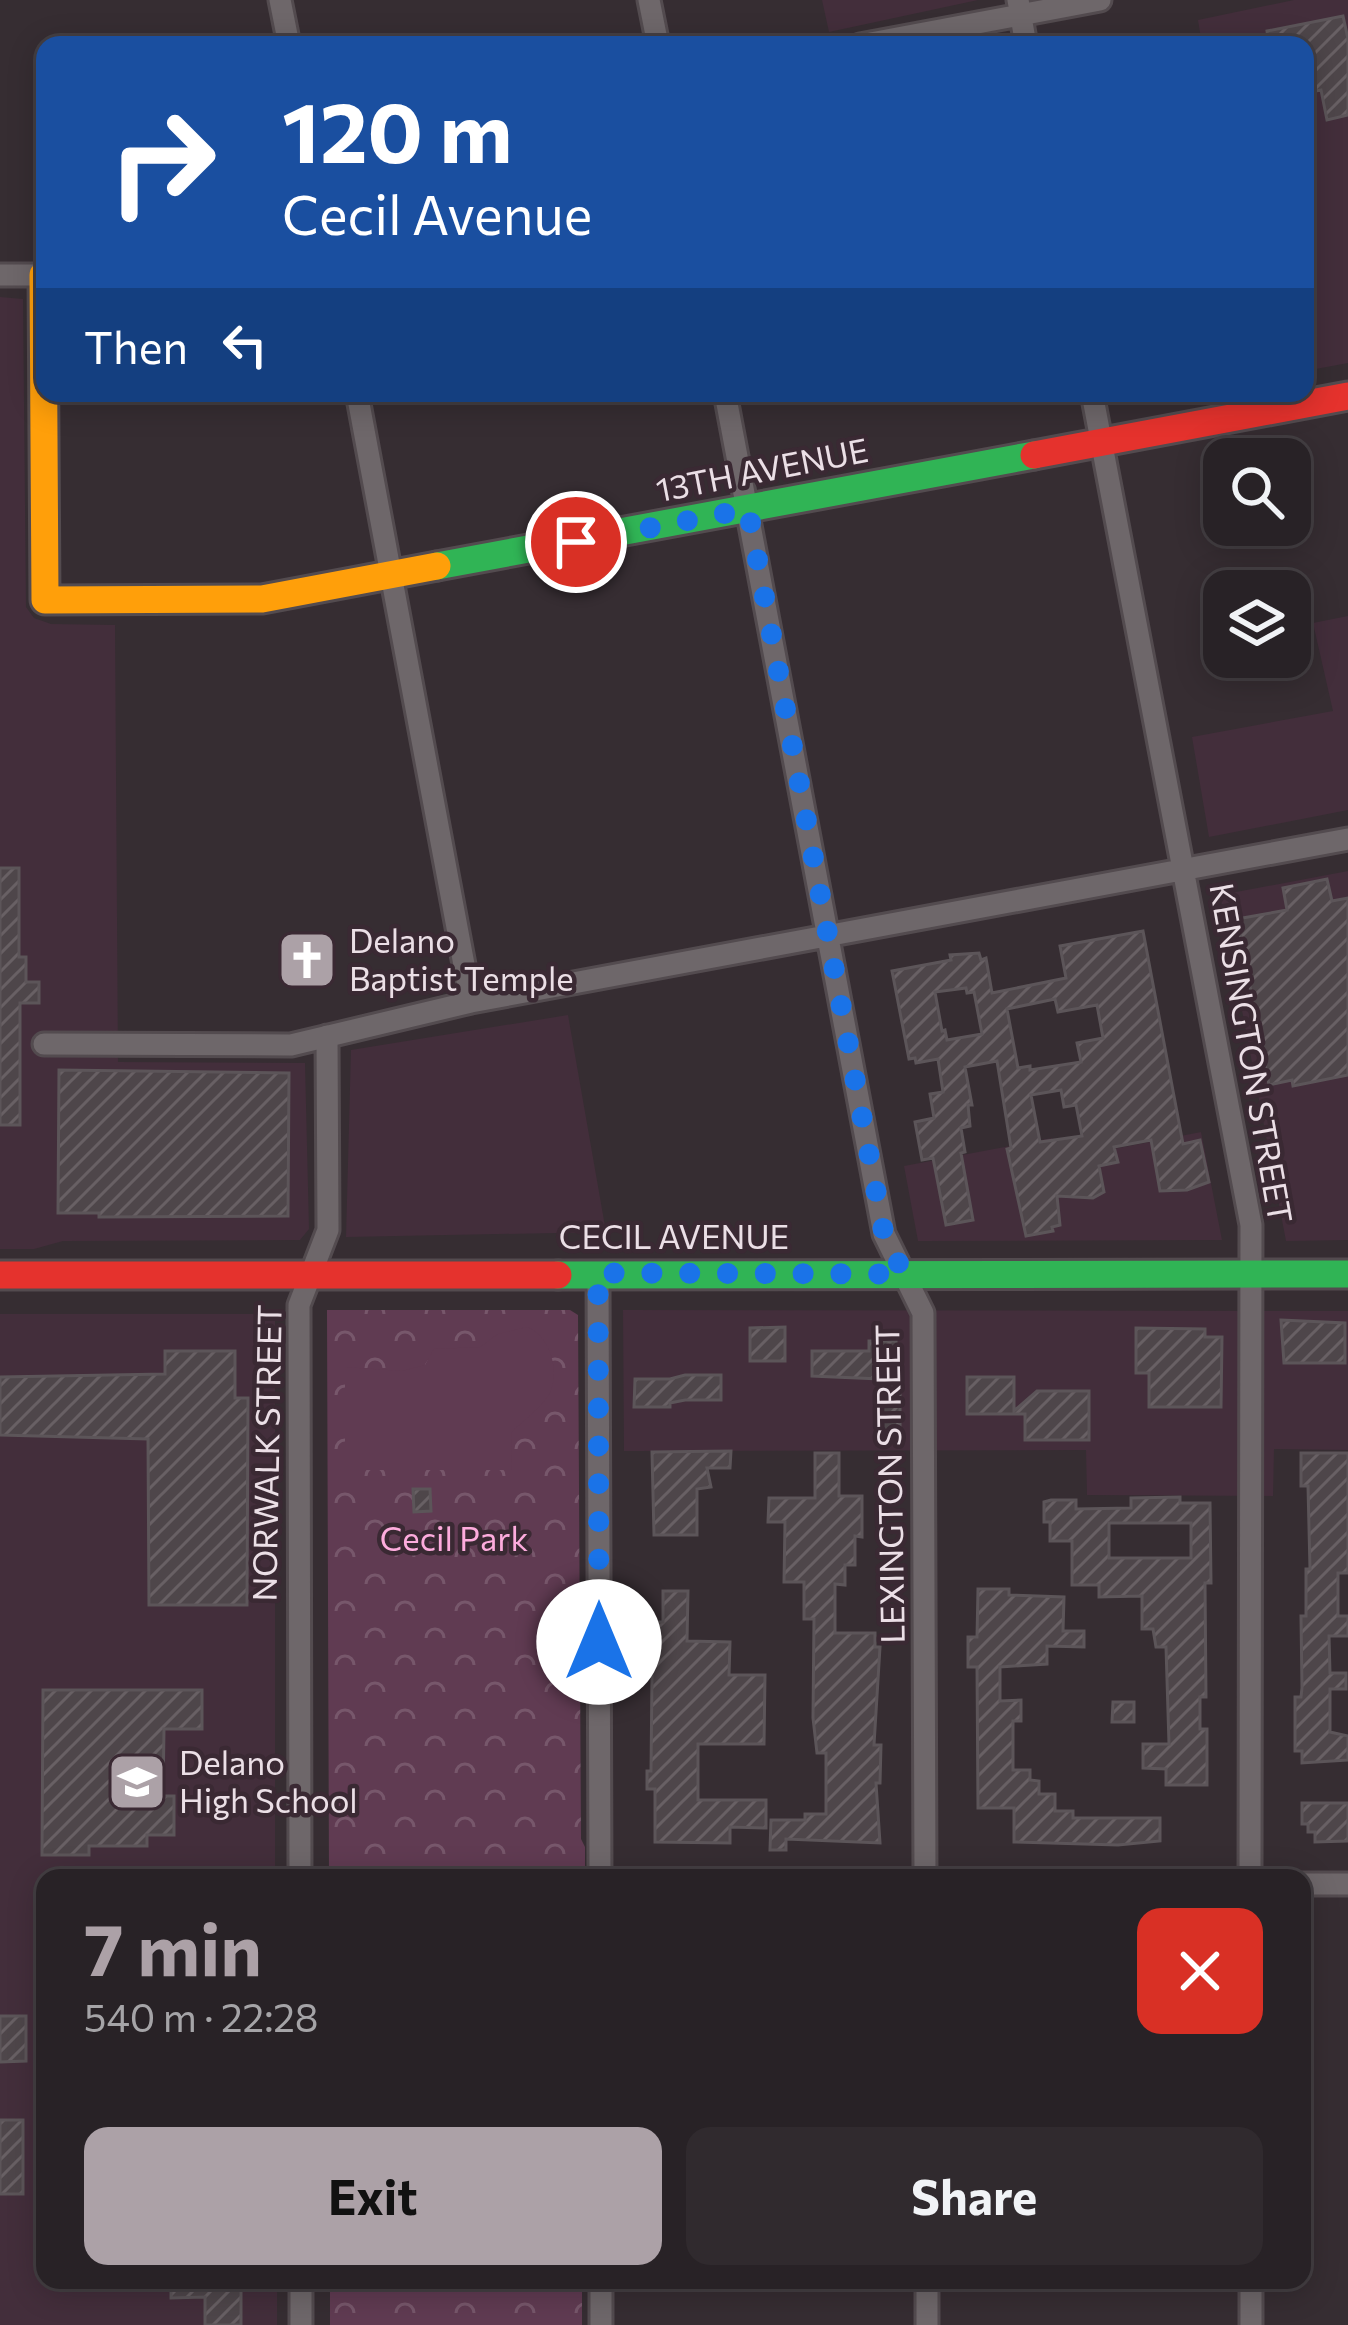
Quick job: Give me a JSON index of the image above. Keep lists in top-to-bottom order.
{
  "streets": {
    "street": [
      "13TH AVENUE",
      "KENSINGTON STREET",
      "CECIL AVENUE",
      "NORWALK STREET",
      "LEXINGTON STREET"
    ]
  },
  "crossings": [
    ["13TH AVENUE", "KENSINGTON STREET"],
    ["13TH AVENUE", "LEXINGTON STREET"],
    ["KENSINGTON STREET", "CECIL AVENUE"],
    ["CECIL AVENUE", "NORWALK STREET"],
    ["CECIL AVENUE", "LEXINGTON STREET"]
  ],
  "parks": ["Cecil Park"],
  "places": {
    "church": ["Delano Baptist Temple"],
    "school or university": ["Delano High School"]
  },
  "page": {
    "turn": ["120 m", "Cecil Avenue"],
    "then": "Then",
    "heading": ["7 min", "540 m · 22:28"],
    "buttons": ["Exit", "Share"]
  }
}
